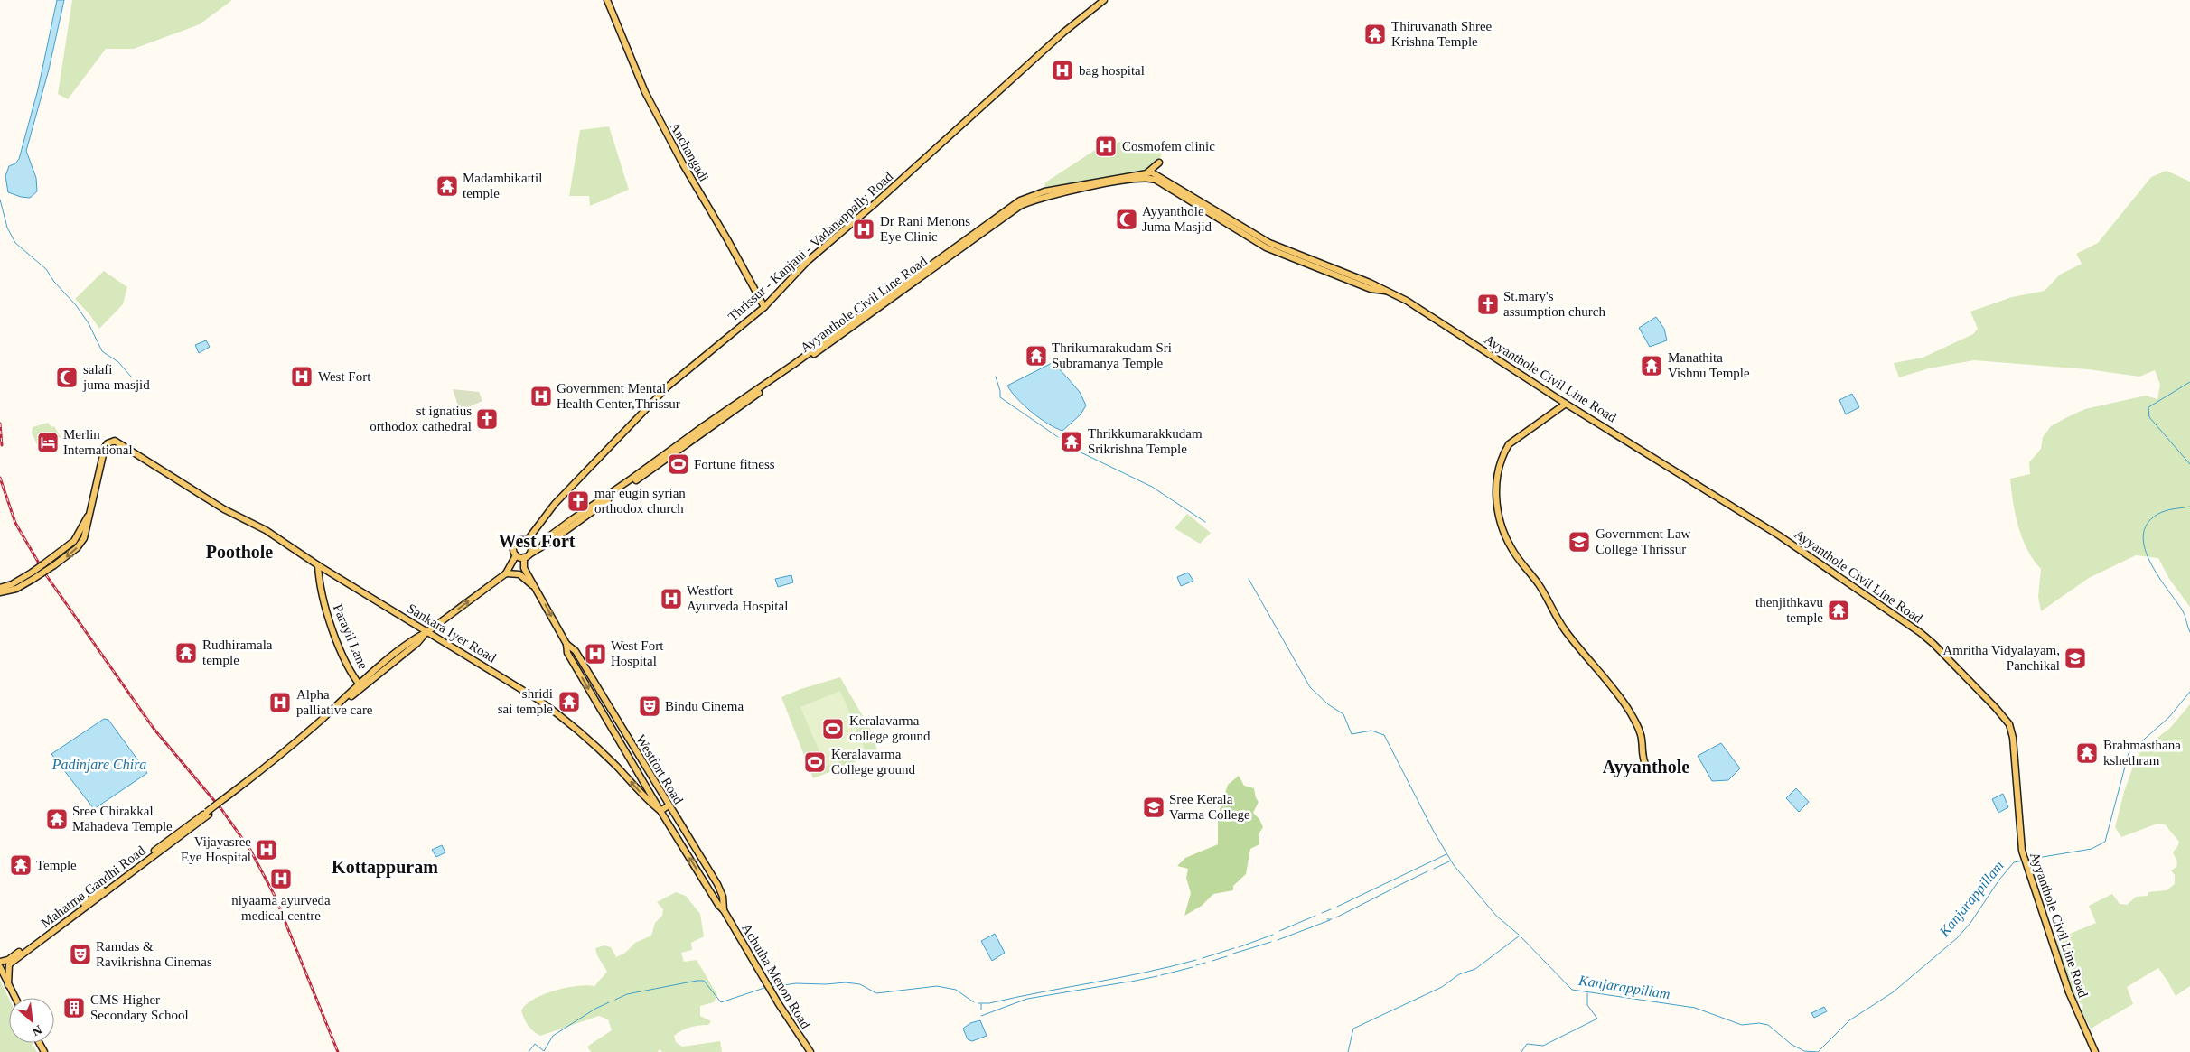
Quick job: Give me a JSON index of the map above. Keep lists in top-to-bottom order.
{
  "streets": {
    "main road": [
      "Anchangadi",
      "Thrissur - Kanjani - Vadanappally Road",
      "Ayyanthole Civil Line Road",
      "Sankara Iyer Road",
      "Parayil Lane",
      "Westfort Road",
      "Mahatma Gandhi Road",
      "Achutha Menon Road"
    ]
  },
  "crossings": [
    ["Anchangadi", "Thrissur - Kanjani - Vadanappally Road"],
    ["Thrissur - Kanjani - Vadanappally Road", "Ayyanthole Civil Line Road"],
    ["Thrissur - Kanjani - Vadanappally Road", "Westfort Road"],
    ["Ayyanthole Civil Line Road", "Westfort Road"],
    ["Sankara Iyer Road", "Parayil Lane"],
    ["Sankara Iyer Road", "Westfort Road"],
    ["Sankara Iyer Road", "Achutha Menon Road"],
    ["Westfort Road", "Achutha Menon Road"]
  ],
  "one_way": ["Sankara Iyer Road"],
  "districts": [
    "West Fort",
    "Poothole",
    "Ayyanthole",
    "Kottappuram"
  ],
  "water": ["Padinjare Chira", "Kanjarappillam"],
  "places": {
    "temple": [
      "Thiruvanath Shree Krishna Temple",
      "Madambikattil temple",
      "Thrikumarakudam Sri Subramanya Temple",
      "Manathita Vishnu Temple",
      "Thrikkumarakkudam Srikrishna Temple",
      "thenjithkavu temple",
      "Rudhiramala temple",
      "shridi sai temple",
      "Brahmasthana kshethram",
      "Sree Chirakkal Mahadeva Temple",
      "Temple"
    ],
    "hospital": [
      "bag hospital",
      "Cosmofem clinic",
      "Dr Rani Menons Eye Clinic",
      "West Fort",
      "Government Mental Health Center,Thrissur",
      "Westfort Ayurveda Hospital",
      "West Fort Hospital",
      "Alpha palliative care",
      "Vijayasree Eye Hospital",
      "niyaama ayurveda medical centre"
    ],
    "mosque": ["Ayyanthole Juma Masjid", "salafi juma masjid"],
    "church": ["St.mary's assumption church", "st ignatius orthodox cathedral", "mar eugin syrian orthodox church"],
    "hotel": ["Merlin International"],
    "sports": ["Fortune fitness", "Keralavarma college ground", "Keralavarma College ground"],
    "school or university": ["Government Law College Thrissur", "Amritha Vidyalayam, Panchikal", "Sree Kerala Varma College"],
    "theatre": ["Bindu Cinema", "Ramdas & Ravikrishna Cinemas"],
    "building": ["CMS Higher Secondary School"]
  },
  "north": "bottom right"
}
